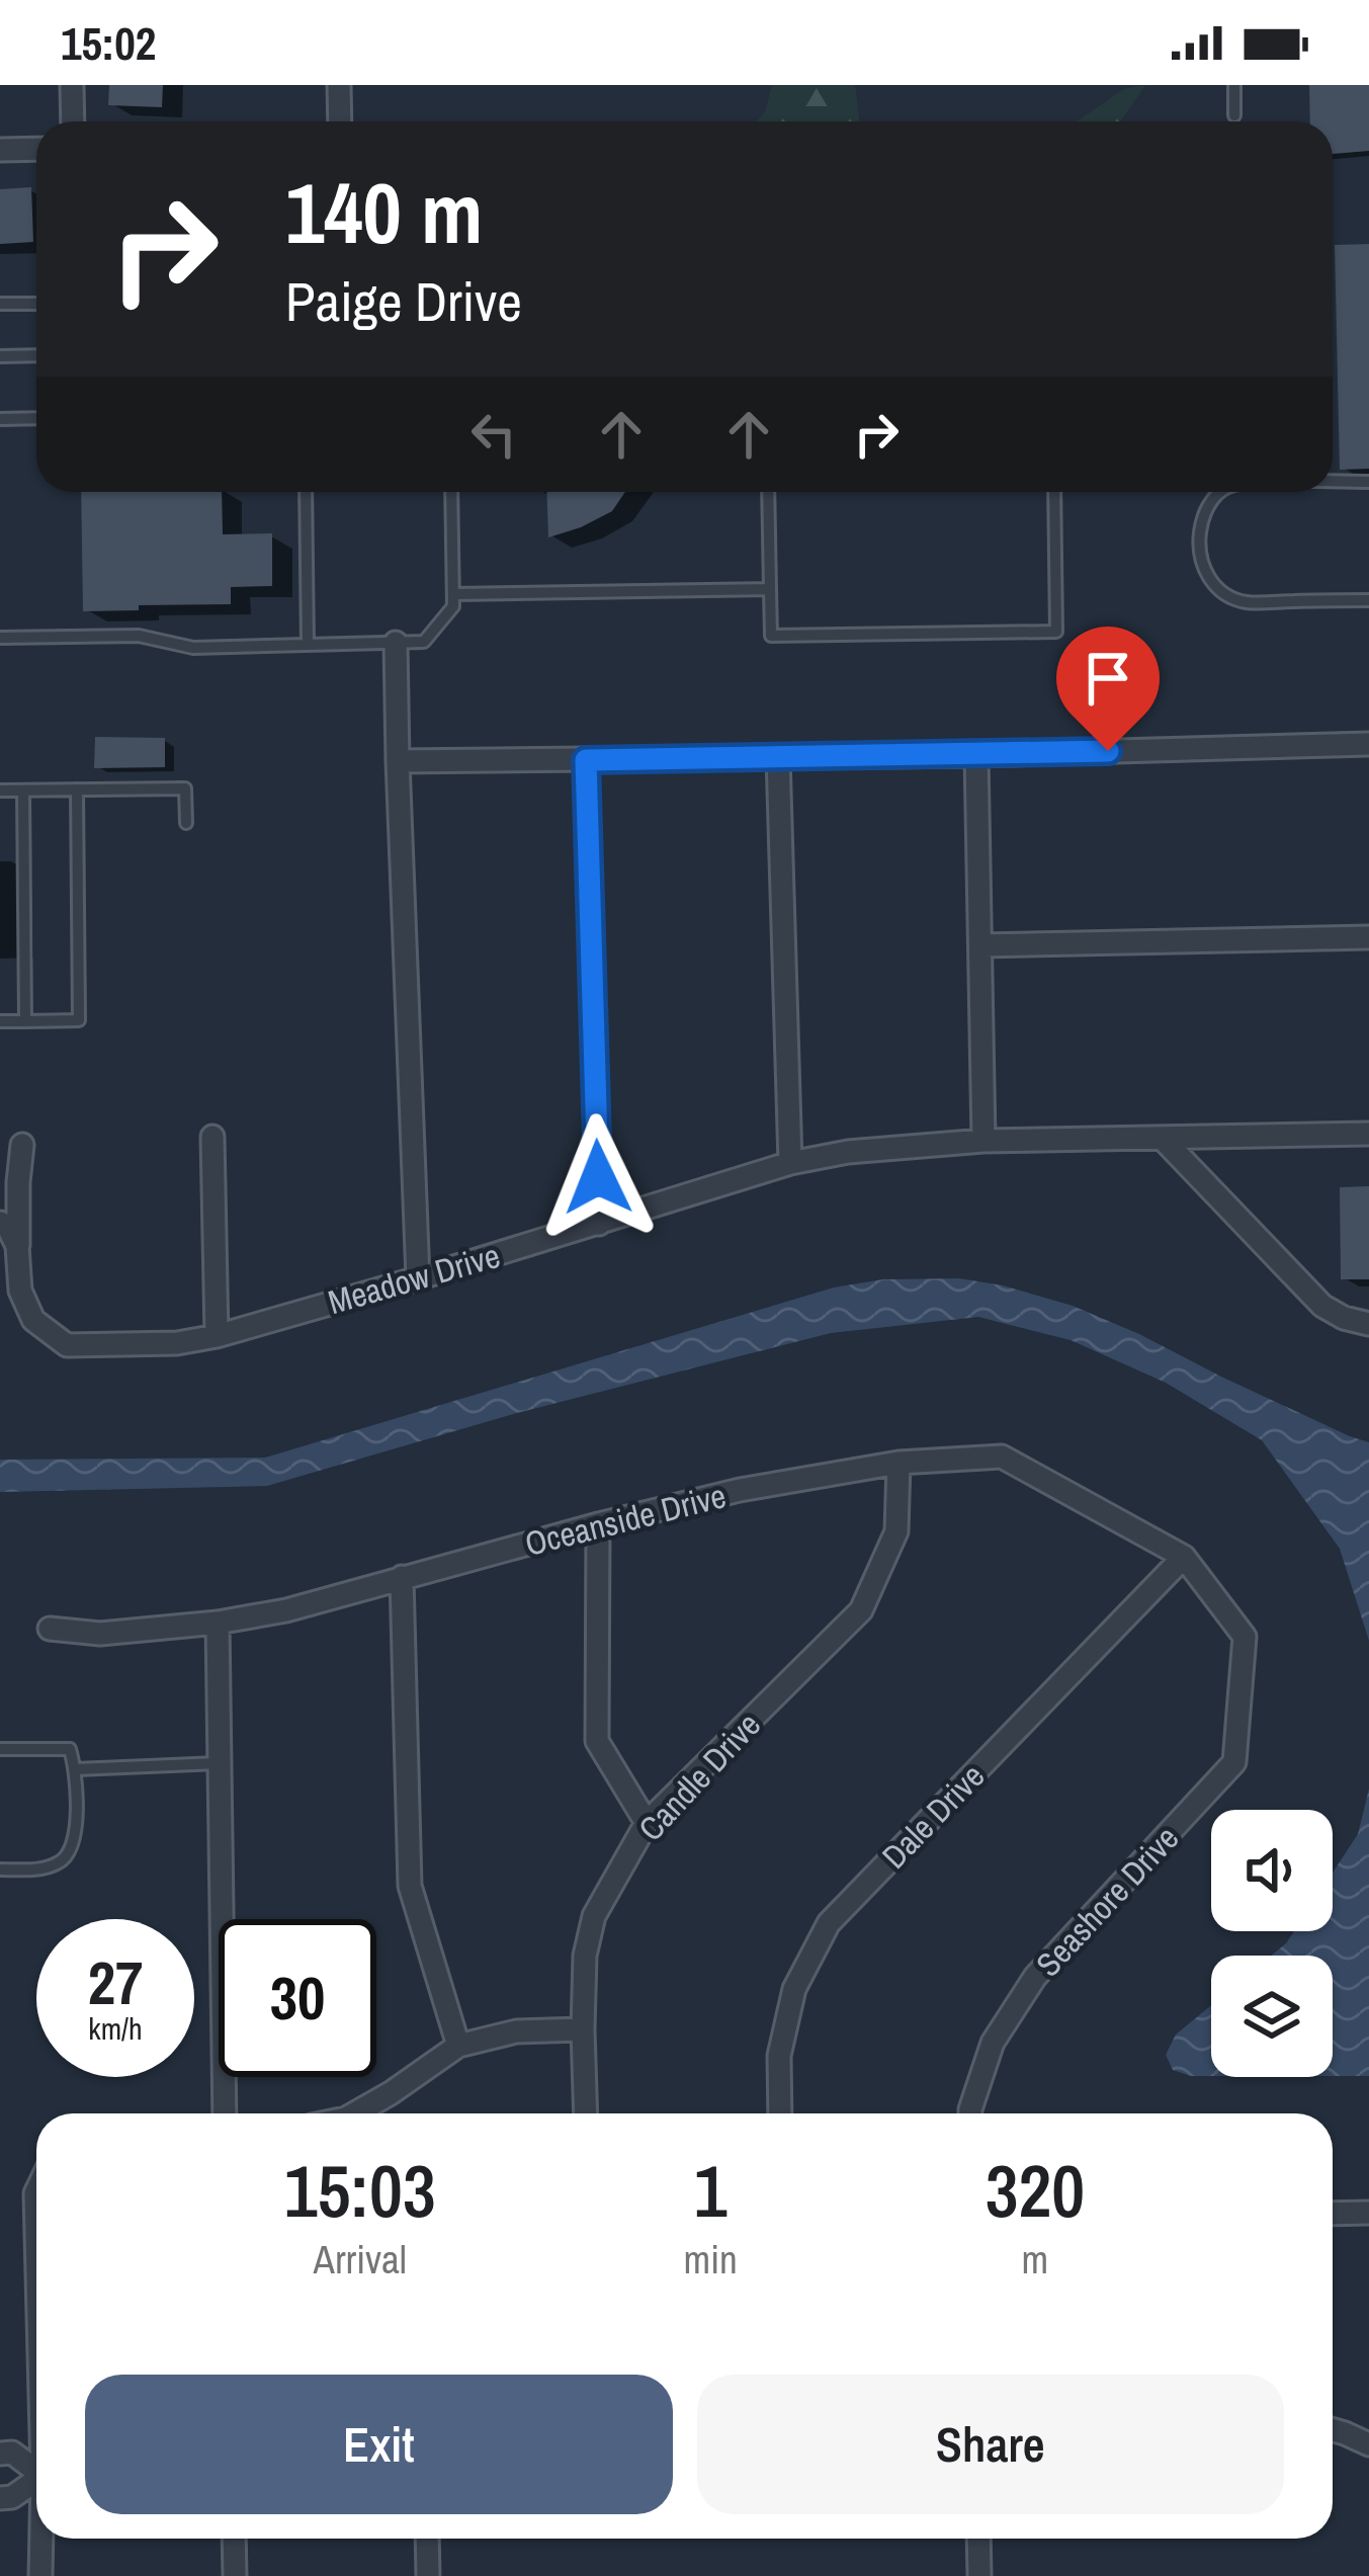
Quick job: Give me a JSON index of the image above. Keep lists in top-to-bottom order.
{
  "streets": {
    "street": [
      "Meadow Drive",
      "Oceanside Drive",
      "Candle Drive",
      "Dale Drive",
      "Seashore Drive"
    ]
  },
  "crossings": [
    ["Oceanside Drive", "Candle Drive"],
    ["Oceanside Drive", "Dale Drive"],
    ["Oceanside Drive", "Seashore Drive"],
    ["Dale Drive", "Seashore Drive"]
  ],
  "page": {
    "status": "15:02",
    "turn": ["140 m", "Paige Drive"],
    "speed": "27 km/h",
    "limit": "30",
    "eta": [
      "15:03",
      "Arrival",
      "1",
      "min",
      "320",
      "m"
    ],
    "buttons": ["Exit", "Share"]
  }
}
